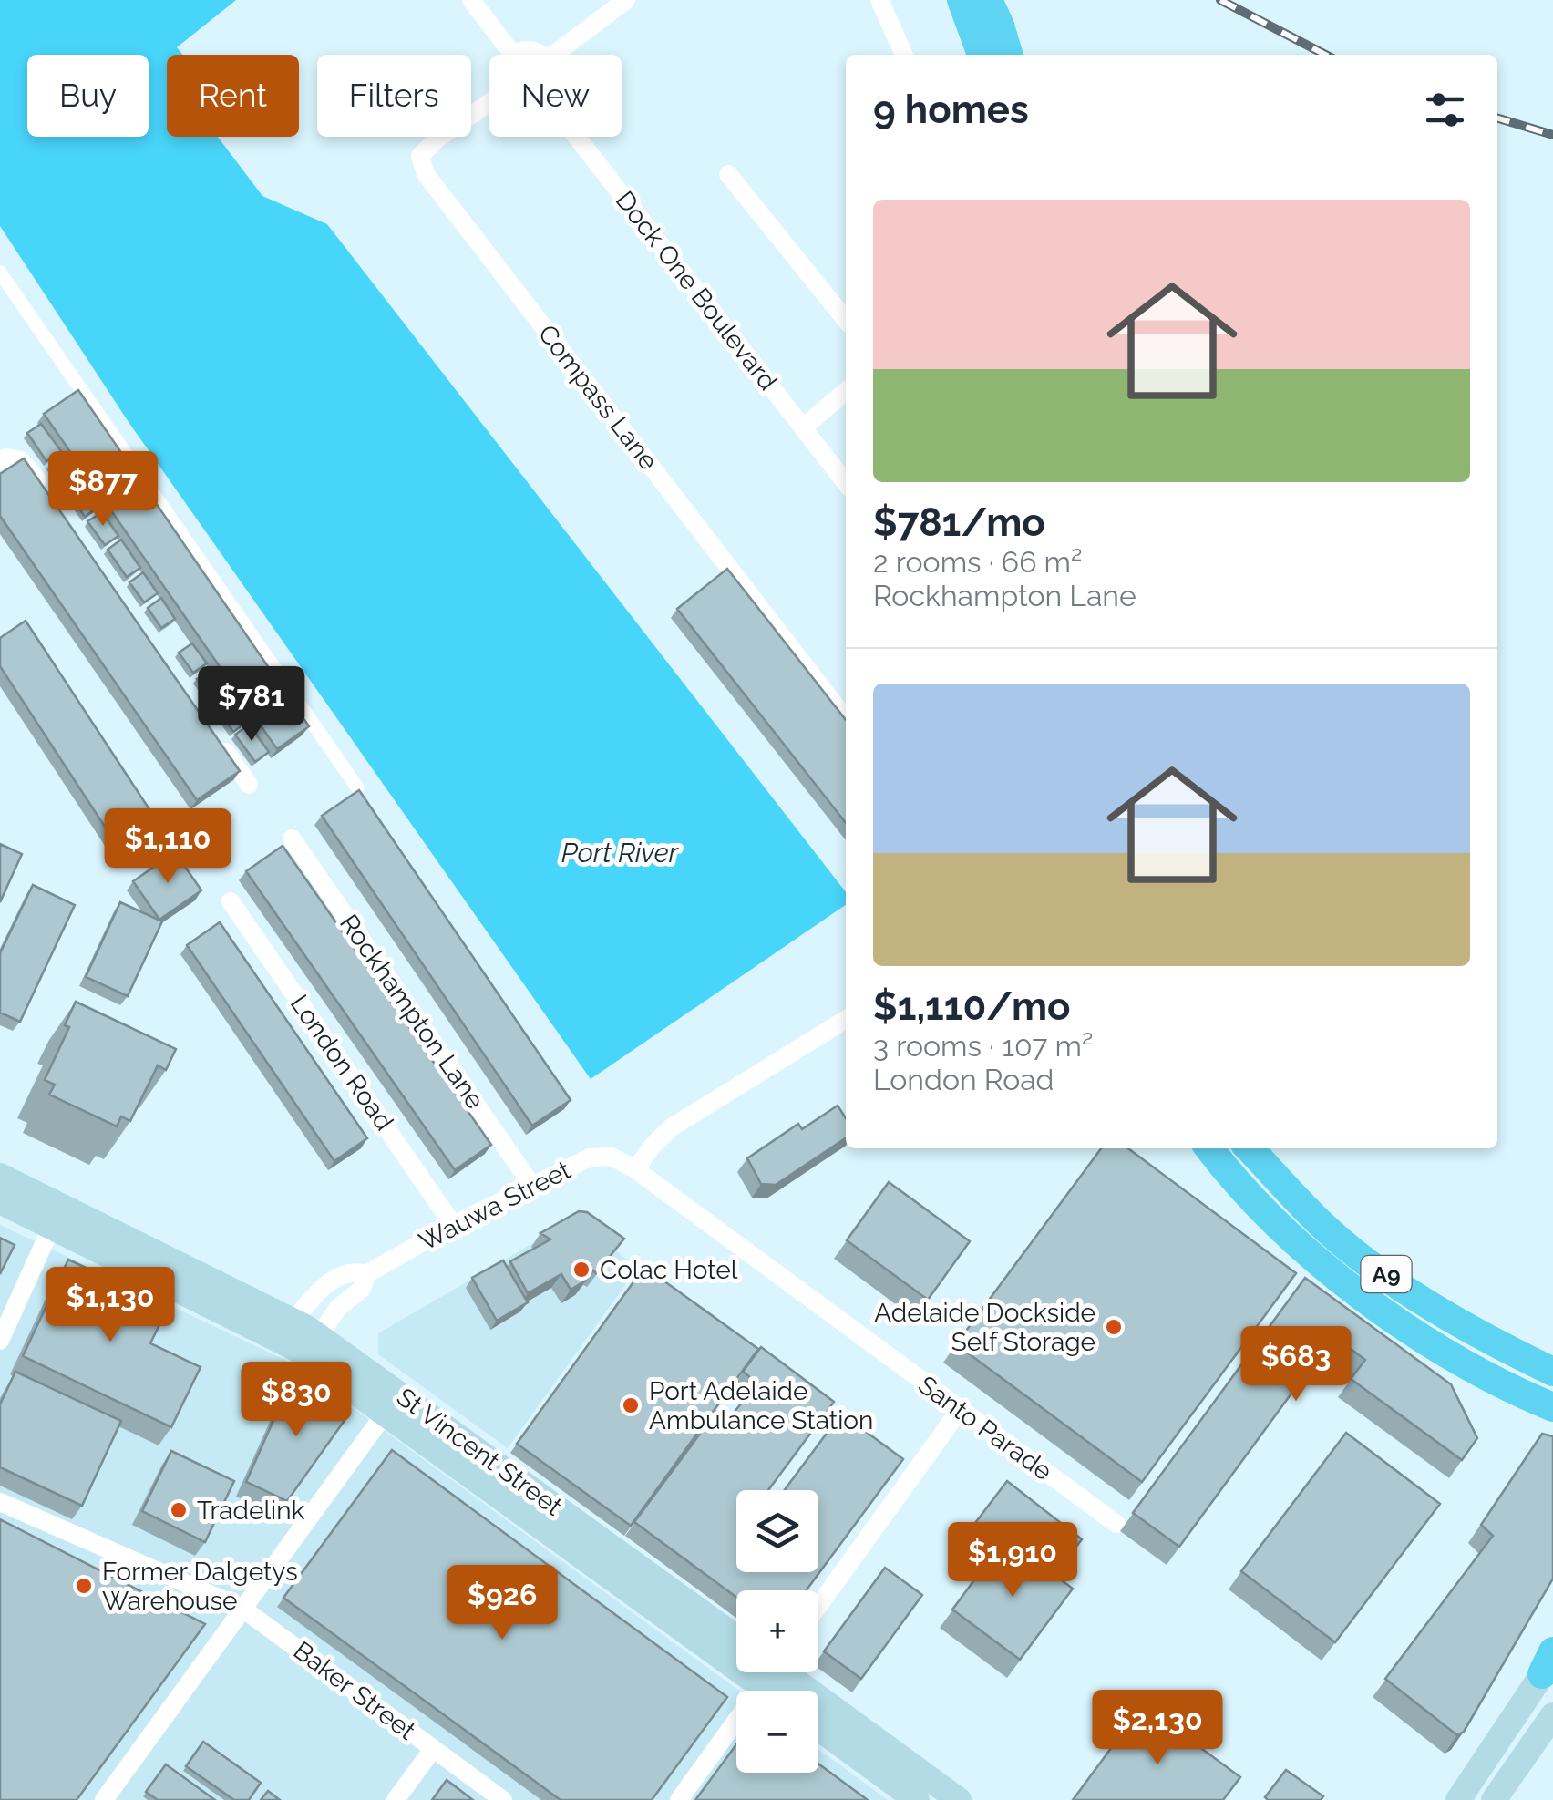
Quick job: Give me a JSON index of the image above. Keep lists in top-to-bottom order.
{
  "streets": {
    "highway": ["A9"],
    "main road": ["St Vincent Street"],
    "street": [
      "Dock One Boulevard",
      "Compass Lane",
      "Rockhampton Lane",
      "London Road",
      "Wauwa Street",
      "Santo Parade",
      "Baker Street"
    ]
  },
  "crossings": [
    ["Rockhampton Lane", "Wauwa Street"],
    ["London Road", "Wauwa Street"],
    ["Wauwa Street", "Santo Parade"],
    ["Wauwa Street", "St Vincent Street"]
  ],
  "water": ["Port River"],
  "places": [
    "Colac Hotel",
    "Adelaide Dockside Self Storage",
    "Port Adelaide Ambulance Station",
    "Tradelink",
    "Former Dalgetys Warehouse"
  ],
  "page": {
    "chip": [
      "Buy",
      "Rent",
      "Filters",
      "New"
    ],
    "heading": "9 homes",
    "list": [
      {
        "name": "$781/mo",
        "note": "2 rooms · 66 m² · Rockhampton Lane"
      },
      {
        "name": "$1,110/mo",
        "note": "3 rooms · 107 m² · London Road"
      }
    ],
    "price": [
      "$877",
      "$781",
      "$1,110",
      "$1,130",
      "$683",
      "$830",
      "$1,910",
      "$926",
      "$2,130"
    ],
    "map_buttons": ["+", "−"]
  }
}
